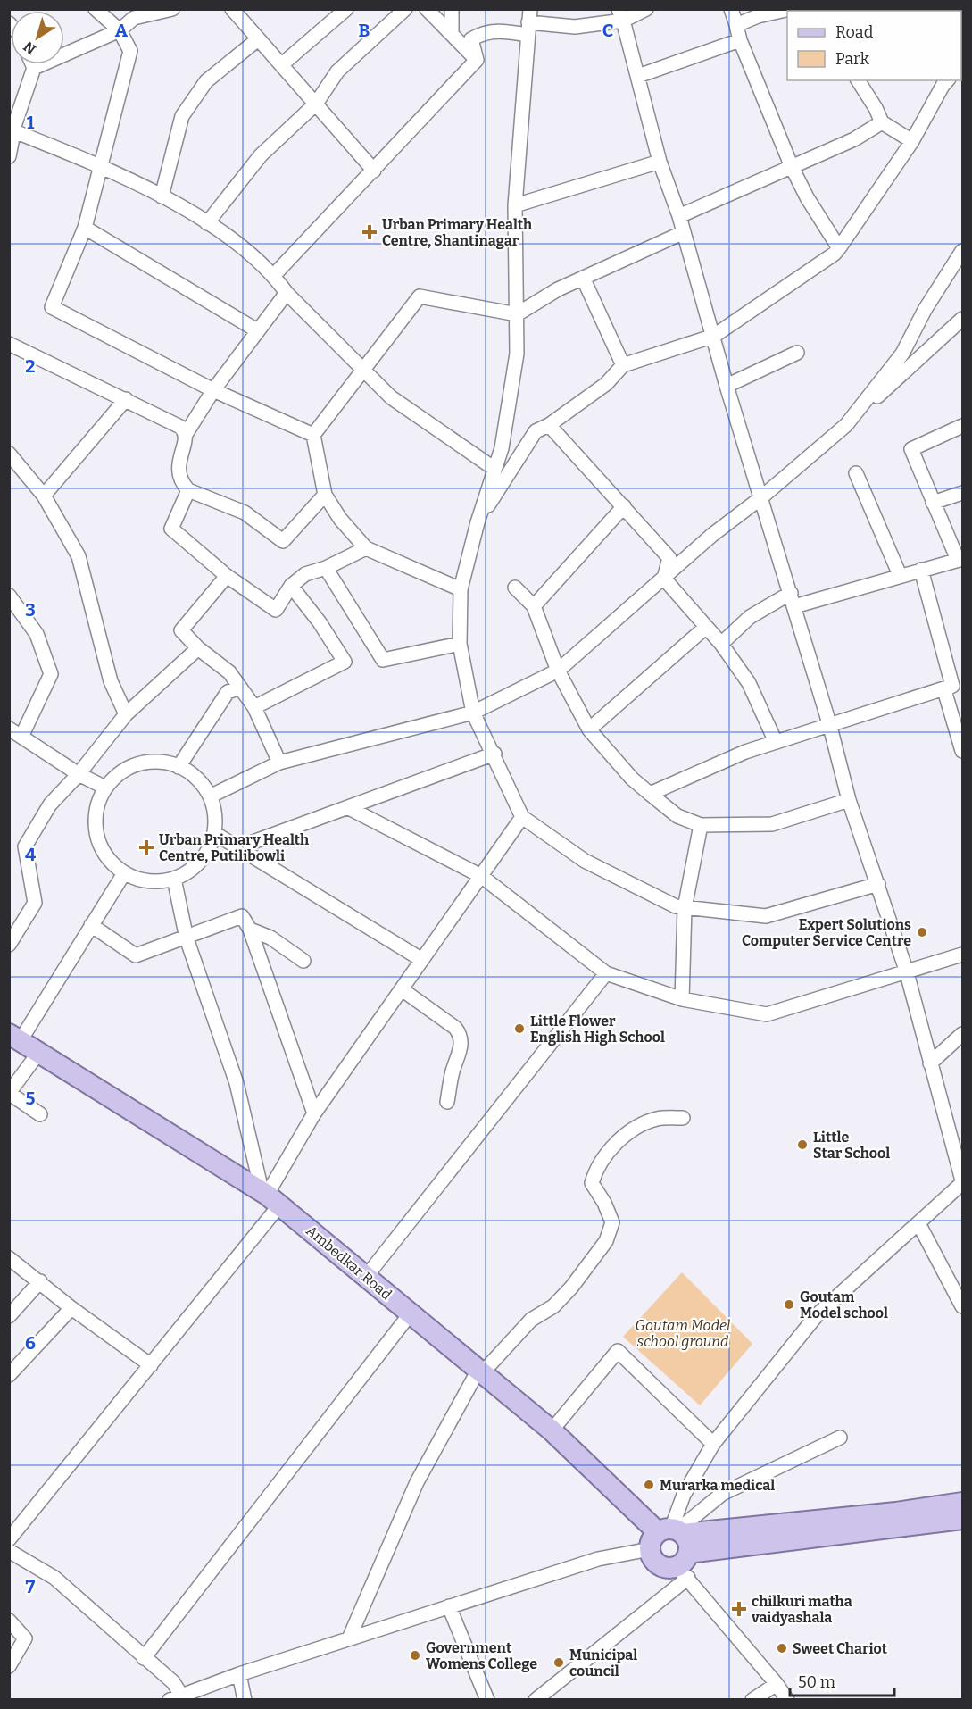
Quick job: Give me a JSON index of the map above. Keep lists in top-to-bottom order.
{
  "streets": {
    "main road": ["Ambedkar Road"]
  },
  "parks": ["Goutam Model school ground"],
  "places": {
    "health": ["Urban Primary Health Centre, Shantinagar", "Urban Primary Health Centre, Putilibowli", "chilkuri matha vaidyashala"],
    "other": [
      "Expert Solutions Computer Service Centre",
      "Little Flower English High School",
      "Little Star School",
      "Goutam Model school",
      "Murarka medical",
      "Sweet Chariot",
      "Government Womens College",
      "Municipal council"
    ]
  },
  "legend": ["Road", "Park"],
  "scale_bar": "50 m",
  "north": "bottom left",
  "grid": {
    "columns": ["A", "B", "C"],
    "rows": [
      "1",
      "2",
      "3",
      "4",
      "5",
      "6",
      "7"
    ]
  }
}
